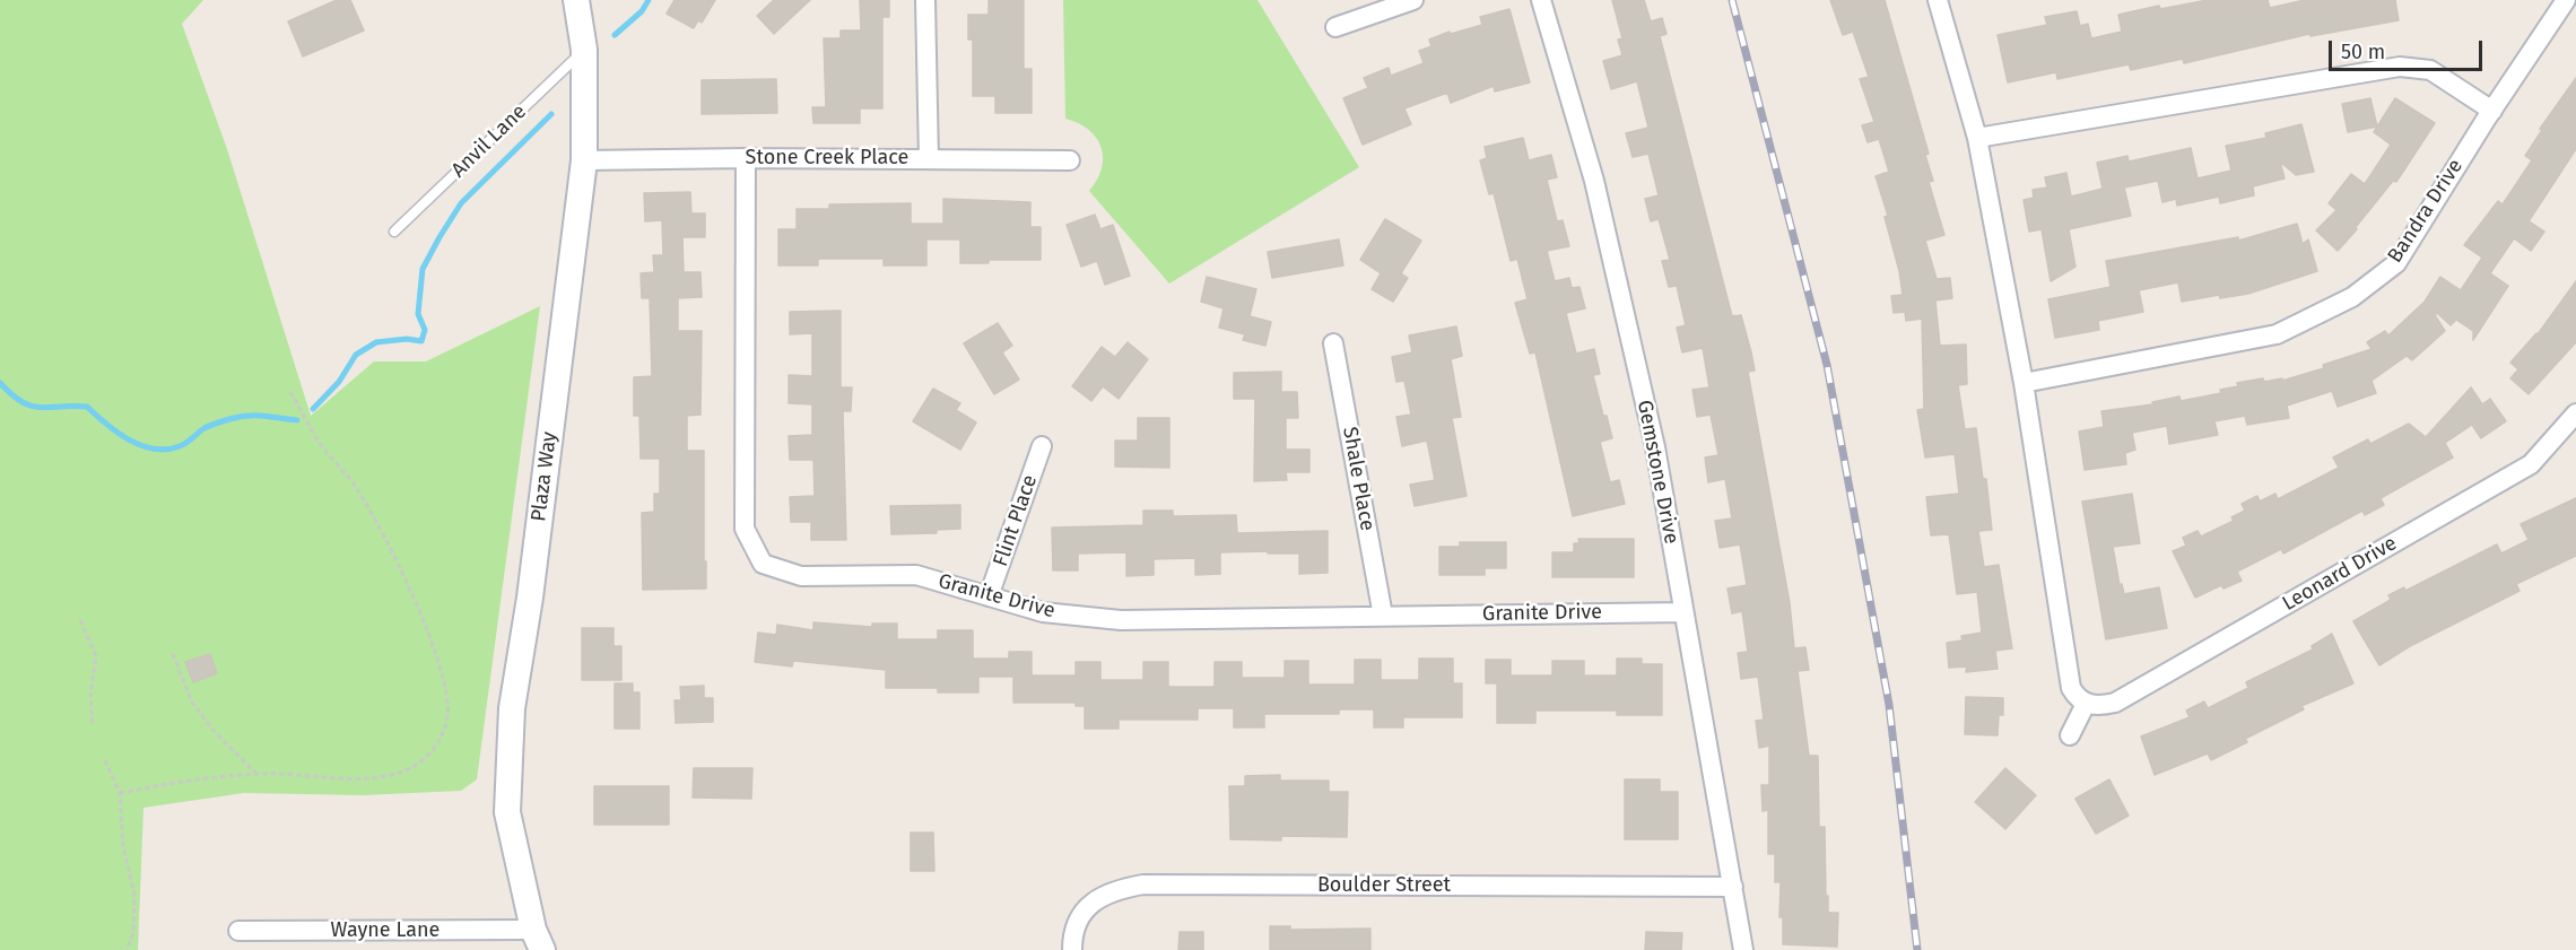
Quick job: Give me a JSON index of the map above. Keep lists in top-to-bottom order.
{
  "streets": {
    "main road": ["Plaza Way"],
    "street": [
      "Stone Creek Place",
      "Bandra Drive",
      "Gemstone Drive",
      "Shale Place",
      "Flint Place",
      "Leonard Drive",
      "Granite Drive",
      "Boulder Street",
      "Wayne Lane"
    ],
    "lane": ["Anvil Lane"]
  },
  "crossings": [
    ["Anvil Lane", "Plaza Way"],
    ["Stone Creek Place", "Plaza Way"],
    ["Stone Creek Place", "Granite Drive"],
    ["Gemstone Drive", "Granite Drive"],
    ["Gemstone Drive", "Boulder Street"],
    ["Plaza Way", "Wayne Lane"],
    ["Shale Place", "Granite Drive"],
    ["Flint Place", "Granite Drive"]
  ],
  "scale_bar": "50 m"
}
